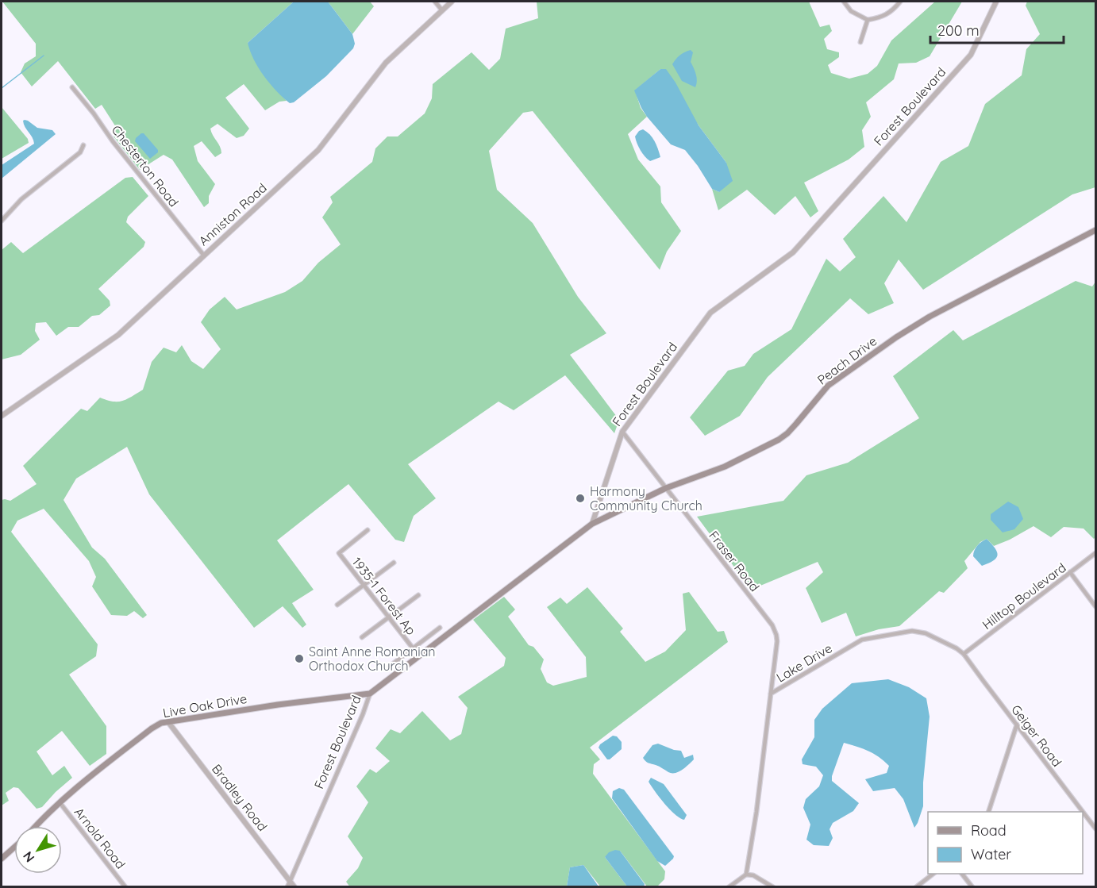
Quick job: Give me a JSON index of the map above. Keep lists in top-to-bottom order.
{
  "streets": {
    "main road": ["Forest Boulevard", "Peach Drive", "Live Oak Drive"],
    "street": [
      "Chesterton Road",
      "Anniston Road",
      "Fraser Road",
      "1935-1 Forest Ap",
      "Hilltop Boulevard",
      "Lake Drive",
      "Geiger Road",
      "Bradley Road",
      "Arnold Road"
    ]
  },
  "crossings": [
    ["Forest Boulevard", "Peach Drive"],
    ["Forest Boulevard", "Fraser Road"],
    ["Forest Boulevard", "1935-1 Forest Ap"],
    ["Forest Boulevard", "Live Oak Drive"],
    ["Forest Boulevard", "Bradley Road"],
    ["Chesterton Road", "Anniston Road"],
    ["Peach Drive", "Fraser Road"],
    ["Fraser Road", "Lake Drive"],
    ["Hilltop Boulevard", "Lake Drive"],
    ["Hilltop Boulevard", "Geiger Road"],
    ["Lake Drive", "Geiger Road"],
    ["Live Oak Drive", "Bradley Road"],
    ["Live Oak Drive", "Arnold Road"]
  ],
  "places": ["Harmony Community Church", "Saint Anne Romanian Orthodox Church"],
  "legend": ["Road", "Water"],
  "scale_bar": "200 m",
  "north": "bottom left"
}
